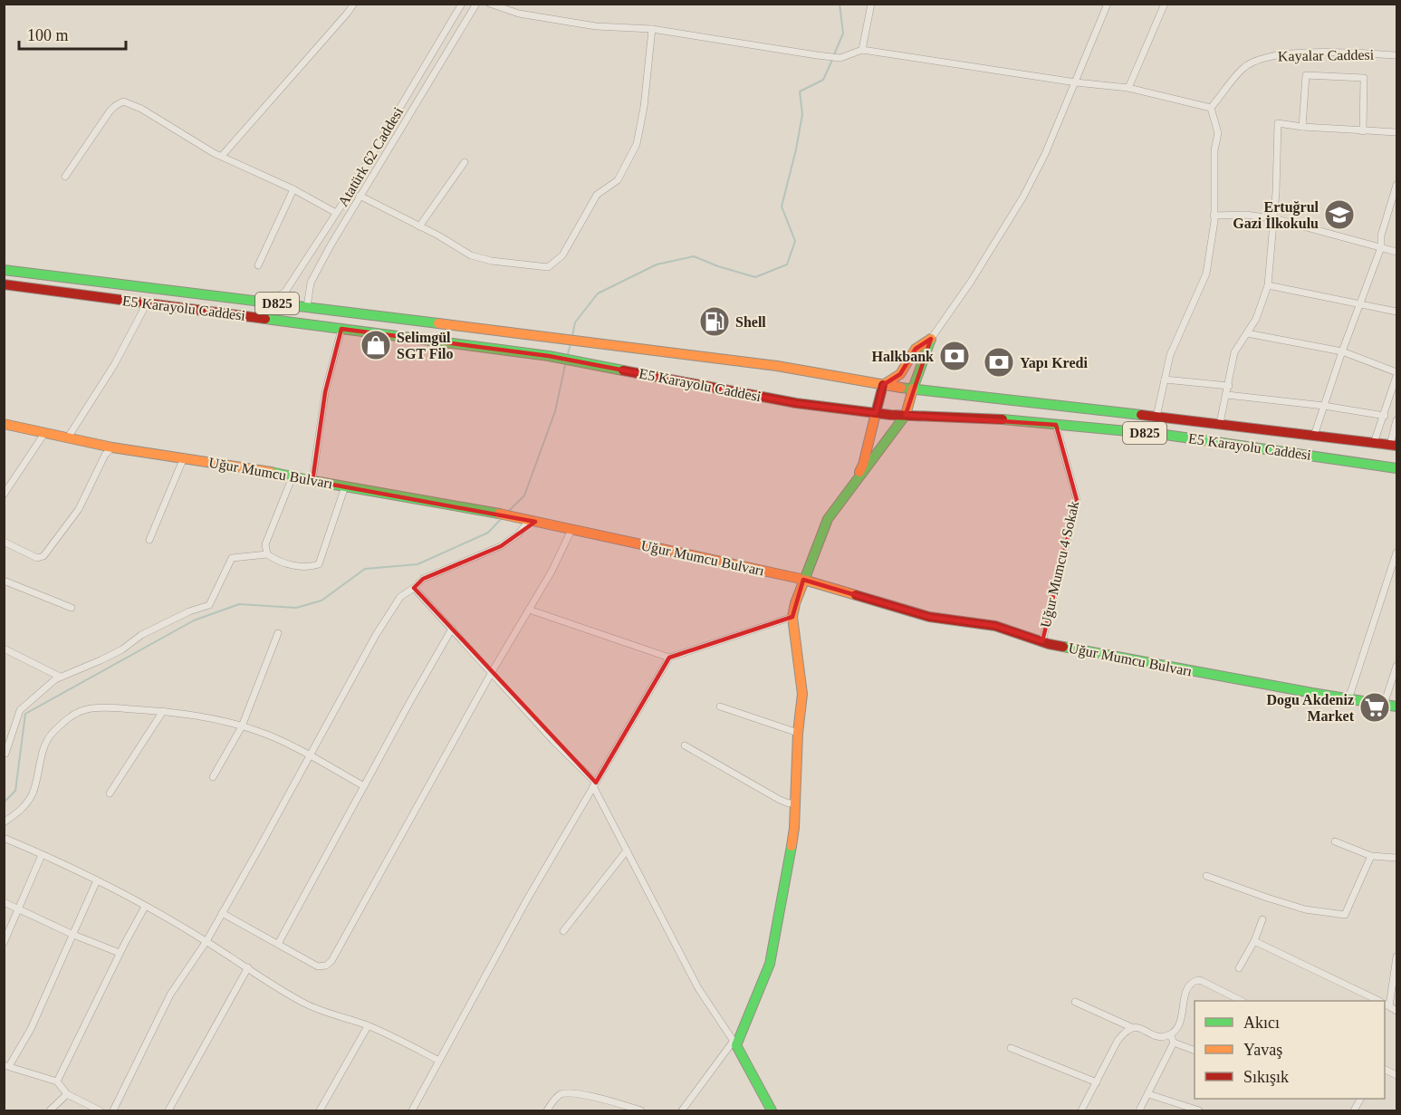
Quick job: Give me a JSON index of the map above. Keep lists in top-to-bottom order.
{
  "streets": {
    "main road": ["D825", "E5 Karayolu Caddesi", "Uğur Mumcu Bulvarı"],
    "street": ["Kayalar Caddesi", "Atatürk 62 Caddesi", "Uğur Mumcu 4 Sokak"]
  },
  "crossings": [
    ["Atatürk 62 Caddesi", "E5 Karayolu Caddesi"],
    ["E5 Karayolu Caddesi", "Uğur Mumcu 4 Sokak"],
    ["Uğur Mumcu Bulvarı", "Uğur Mumcu 4 Sokak"]
  ],
  "places": {
    "school or university": ["Ertuğrul Gazi İlkokulu"],
    "fuel station": ["Shell"],
    "shop": ["Selimgül SGT Filo"],
    "bank": ["Halkbank", "Yapı Kredi"],
    "supermarket": ["Dogu Akdeniz Market"]
  },
  "legend": ["Akıcı", "Yavaş", "Sıkışık"],
  "scale_bar": "100 m"
}
